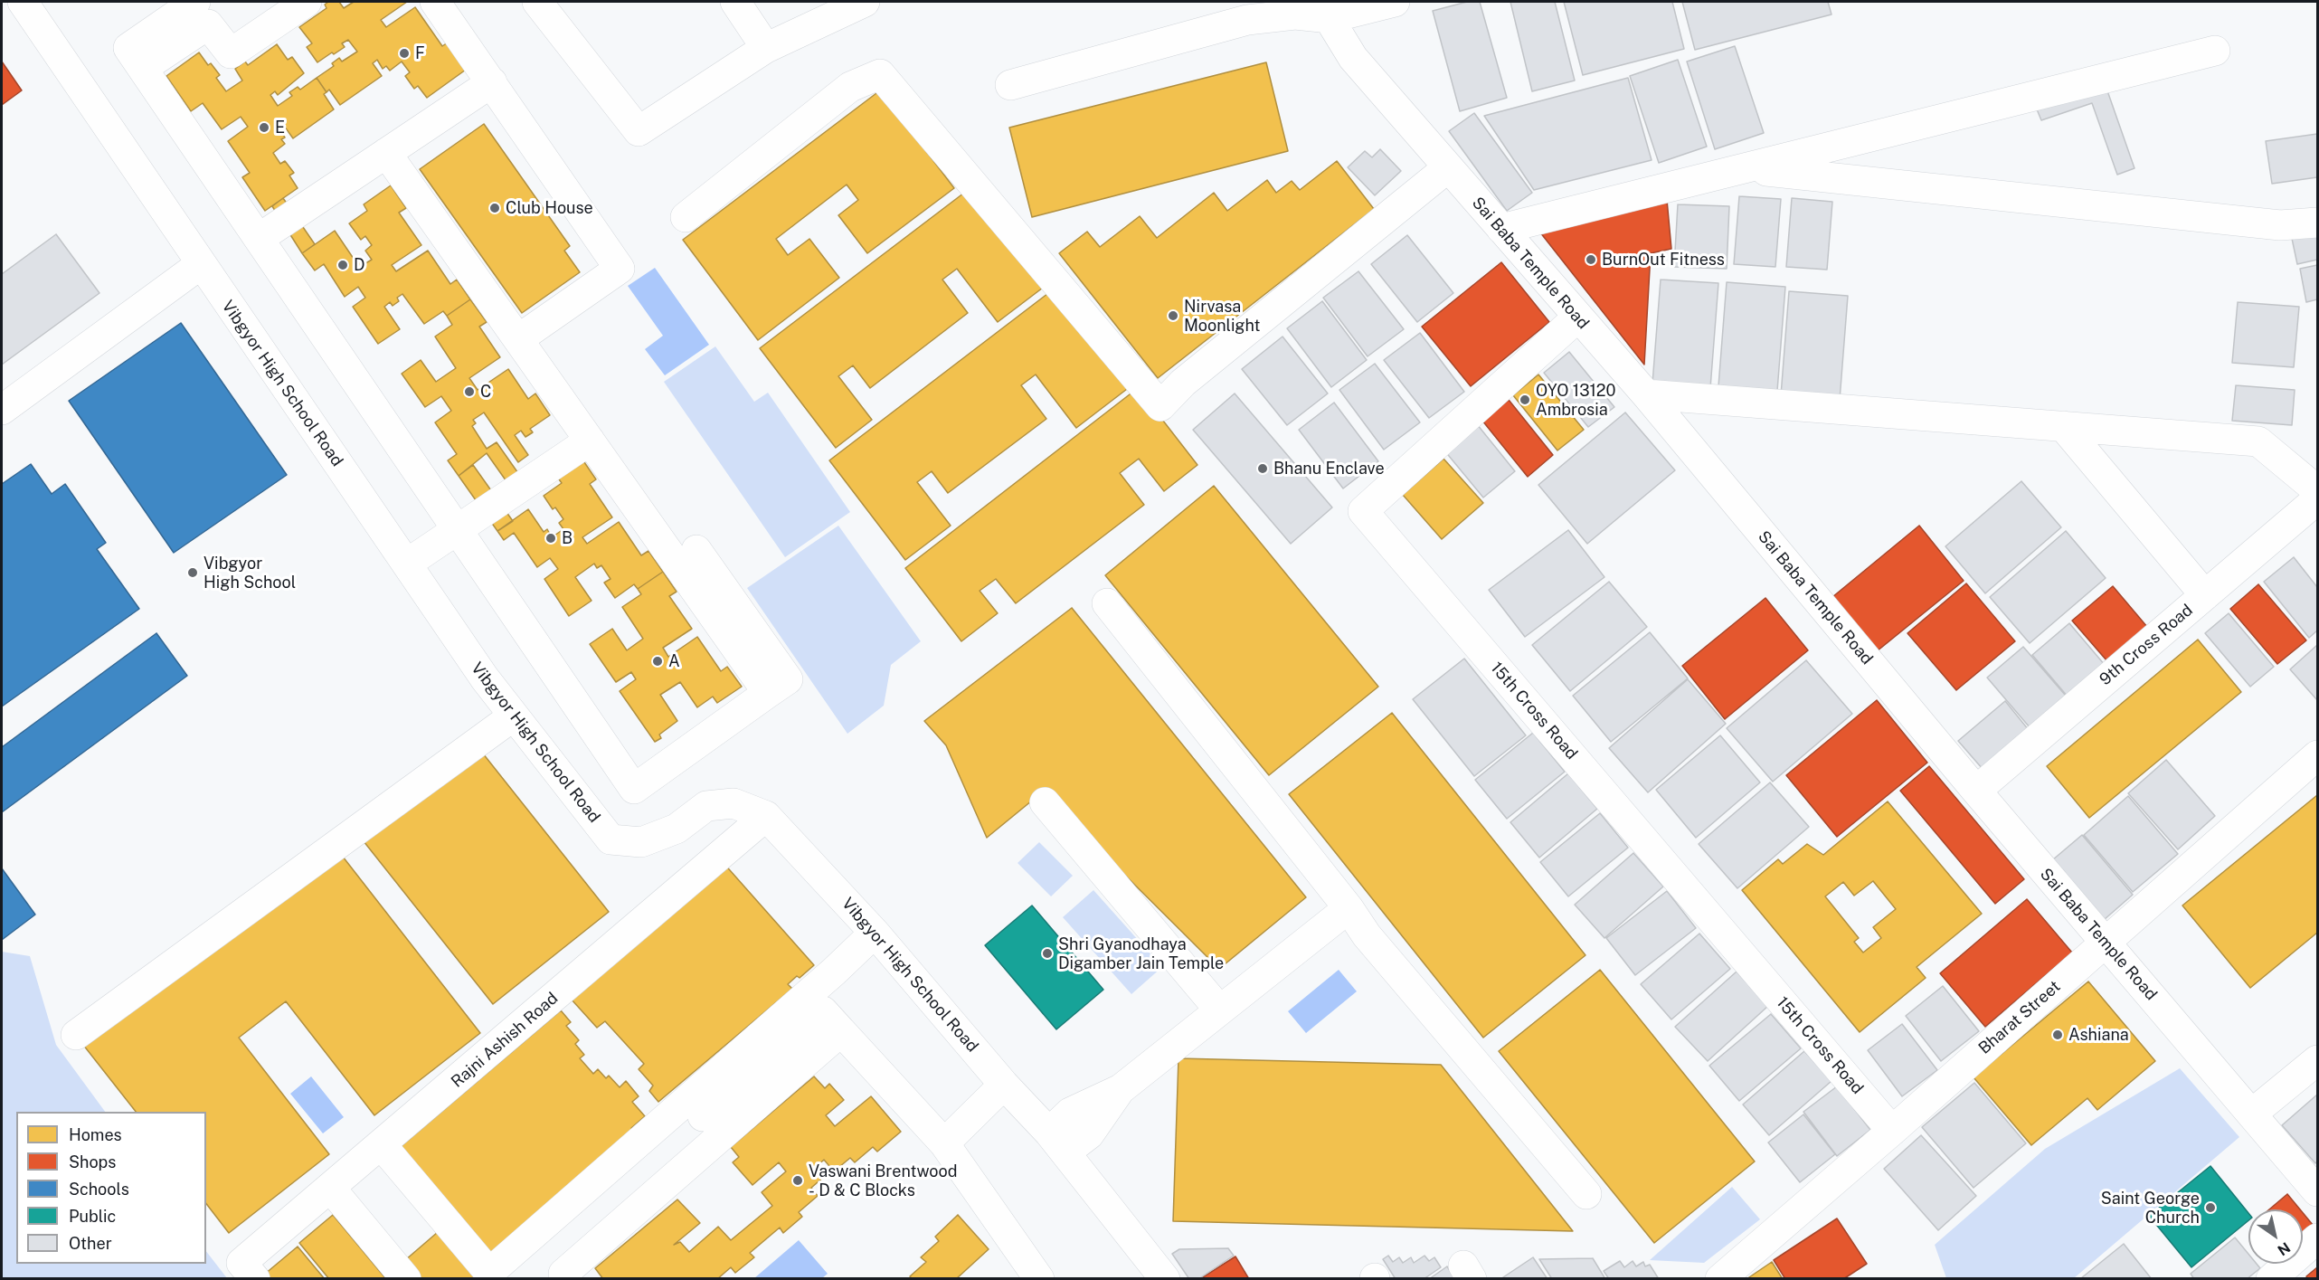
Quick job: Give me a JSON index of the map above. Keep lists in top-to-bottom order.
{
  "streets": {
    "street": [
      "Sai Baba Temple Road",
      "Vibgyor High School Road",
      "9th Cross Road",
      "15th Cross Road",
      "Bharat Street",
      "Rajni Ashish Road"
    ]
  },
  "crossings": [
    ["Sai Baba Temple Road", "9th Cross Road"],
    ["Sai Baba Temple Road", "15th Cross Road"],
    ["Sai Baba Temple Road", "Bharat Street"],
    ["Vibgyor High School Road", "Rajni Ashish Road"],
    ["15th Cross Road", "Bharat Street"]
  ],
  "places": [
    "F",
    "E",
    "Club House",
    "BurnOut Fitness",
    "D",
    "Nirvasa Moonlight",
    "C",
    "OYO 13120 Ambrosia",
    "Bhanu Enclave",
    "B",
    "Vibgyor High School",
    "A",
    "Shri Gyanodhaya Digamber Jain Temple",
    "Ashiana",
    "Vaswani Brentwood - D & C Blocks",
    "Saint George Church"
  ],
  "legend": [
    "Homes",
    "Shops",
    "Schools",
    "Public",
    "Other"
  ],
  "north": "bottom right"
}
